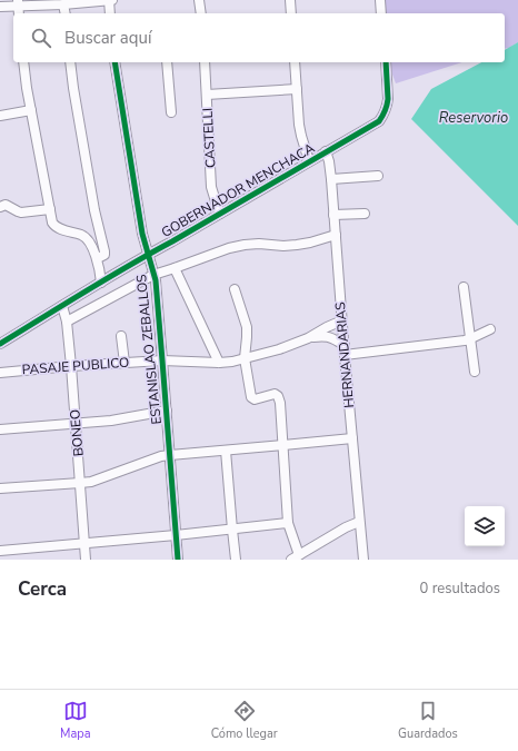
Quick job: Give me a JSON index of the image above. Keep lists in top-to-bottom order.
{
  "streets": {
    "street": [
      "CASTELLI",
      "GOBERNADOR MENCHACA",
      "ESTANISLAO ZEBALLOS",
      "HERNANDARIAS",
      "PASAJE PUBLICO",
      "BONEO"
    ]
  },
  "crossings": [
    ["CASTELLI", "GOBERNADOR MENCHACA"],
    ["GOBERNADOR MENCHACA", "ESTANISLAO ZEBALLOS"],
    ["GOBERNADOR MENCHACA", "HERNANDARIAS"],
    ["GOBERNADOR MENCHACA", "BONEO"],
    ["ESTANISLAO ZEBALLOS", "PASAJE PUBLICO"],
    ["HERNANDARIAS", "PASAJE PUBLICO"],
    ["PASAJE PUBLICO", "BONEO"]
  ],
  "water": ["Reservorio"],
  "page": {
    "search": "Buscar aquí",
    "heading": ["Cerca", "0 resultados"],
    "nav": ["Mapa", "Cómo llegar", "Guardados"]
  }
}
